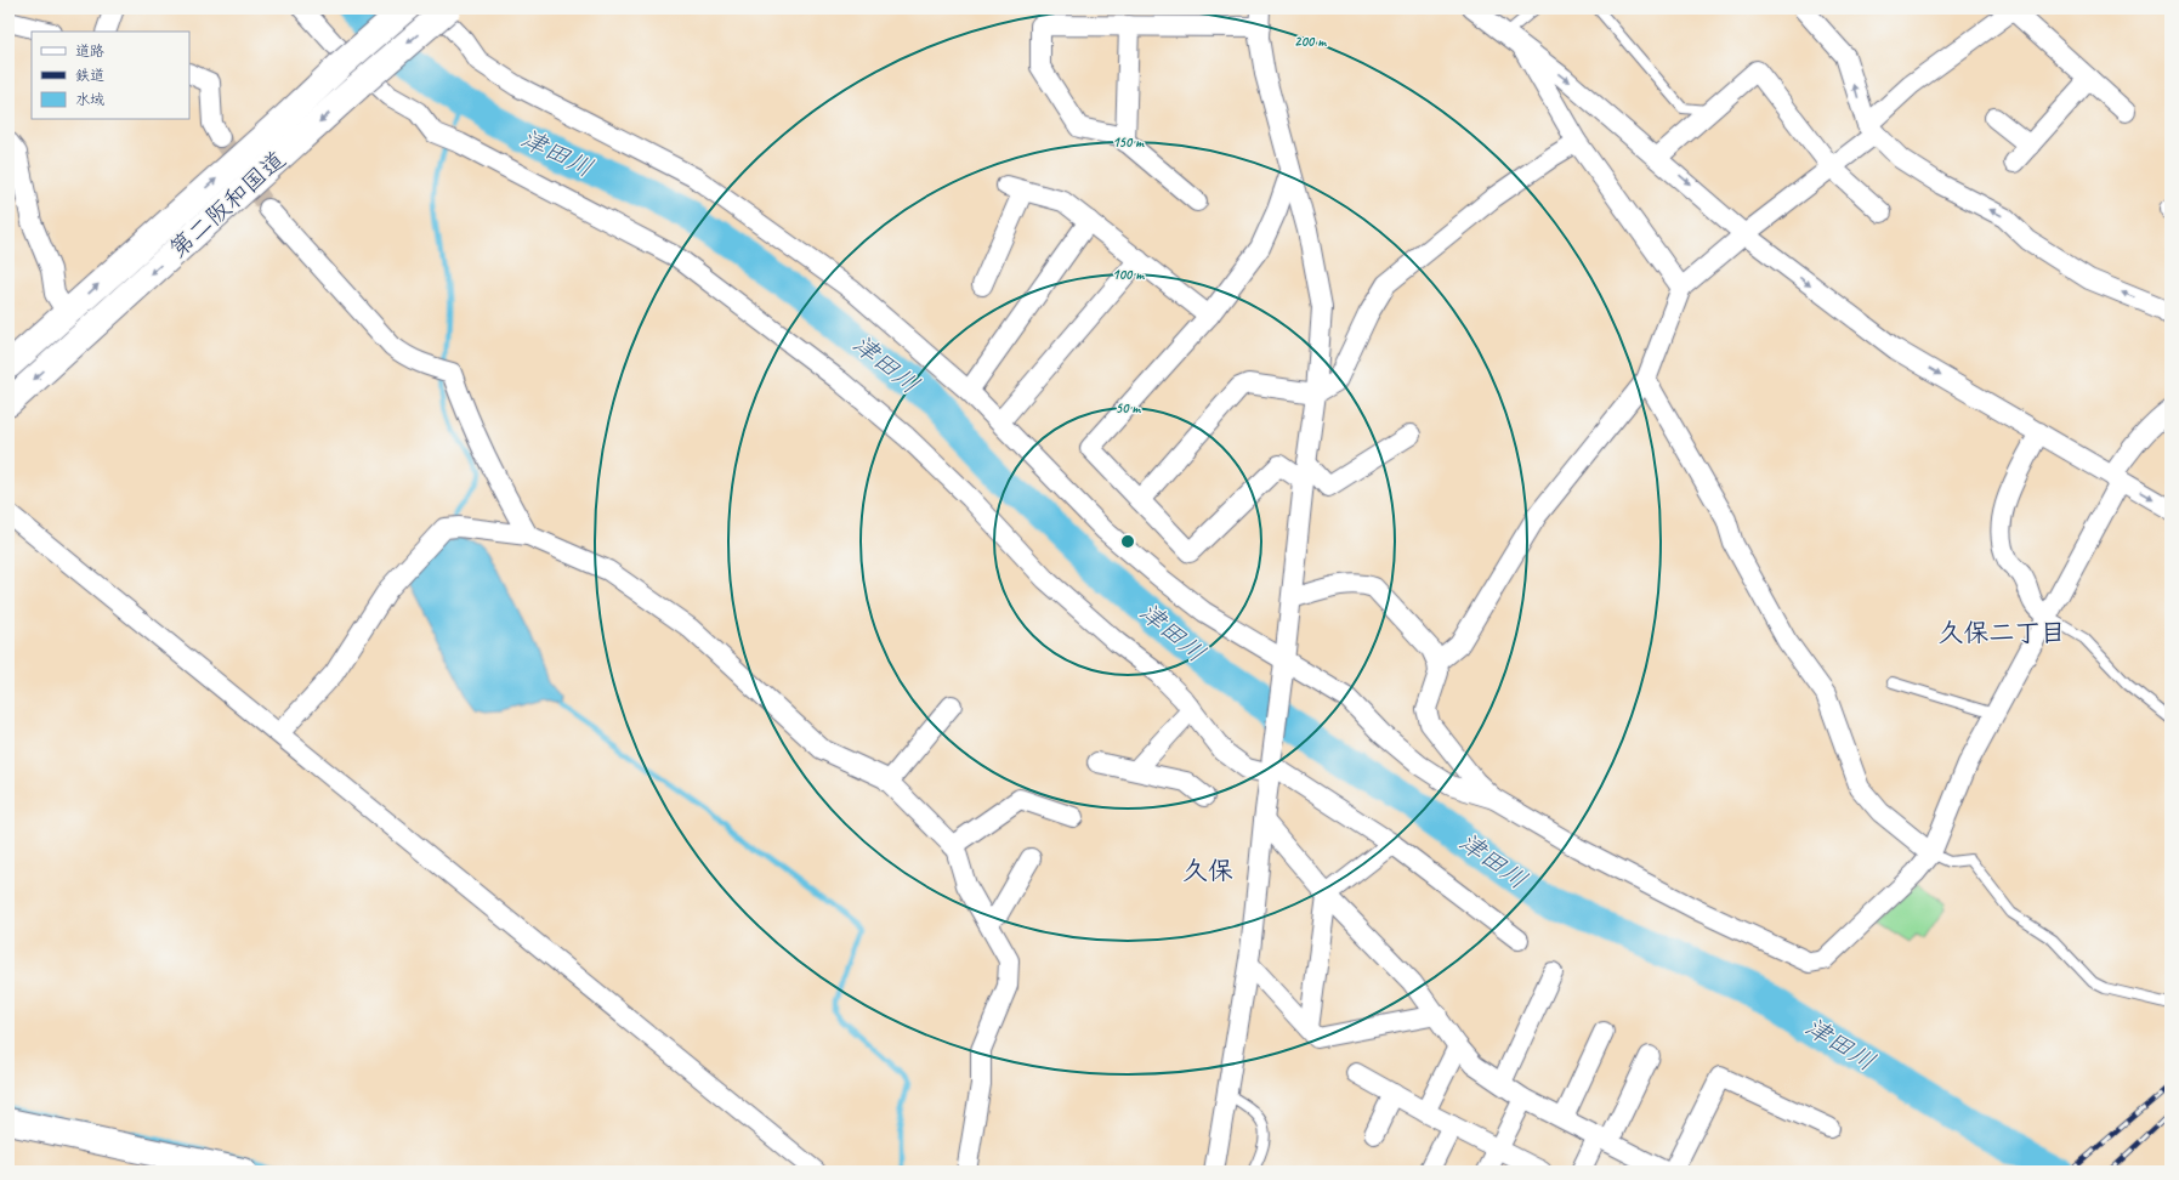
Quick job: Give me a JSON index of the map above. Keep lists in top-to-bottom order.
{
  "streets": {
    "main road": ["第二阪和国道"]
  },
  "districts": ["久保二丁目", "久保"],
  "water": ["津田川"],
  "legend": ["道路", "鉄道", "水域"],
  "rings": [
    "200 m",
    "150 m",
    "100 m",
    "50 m"
  ]
}
